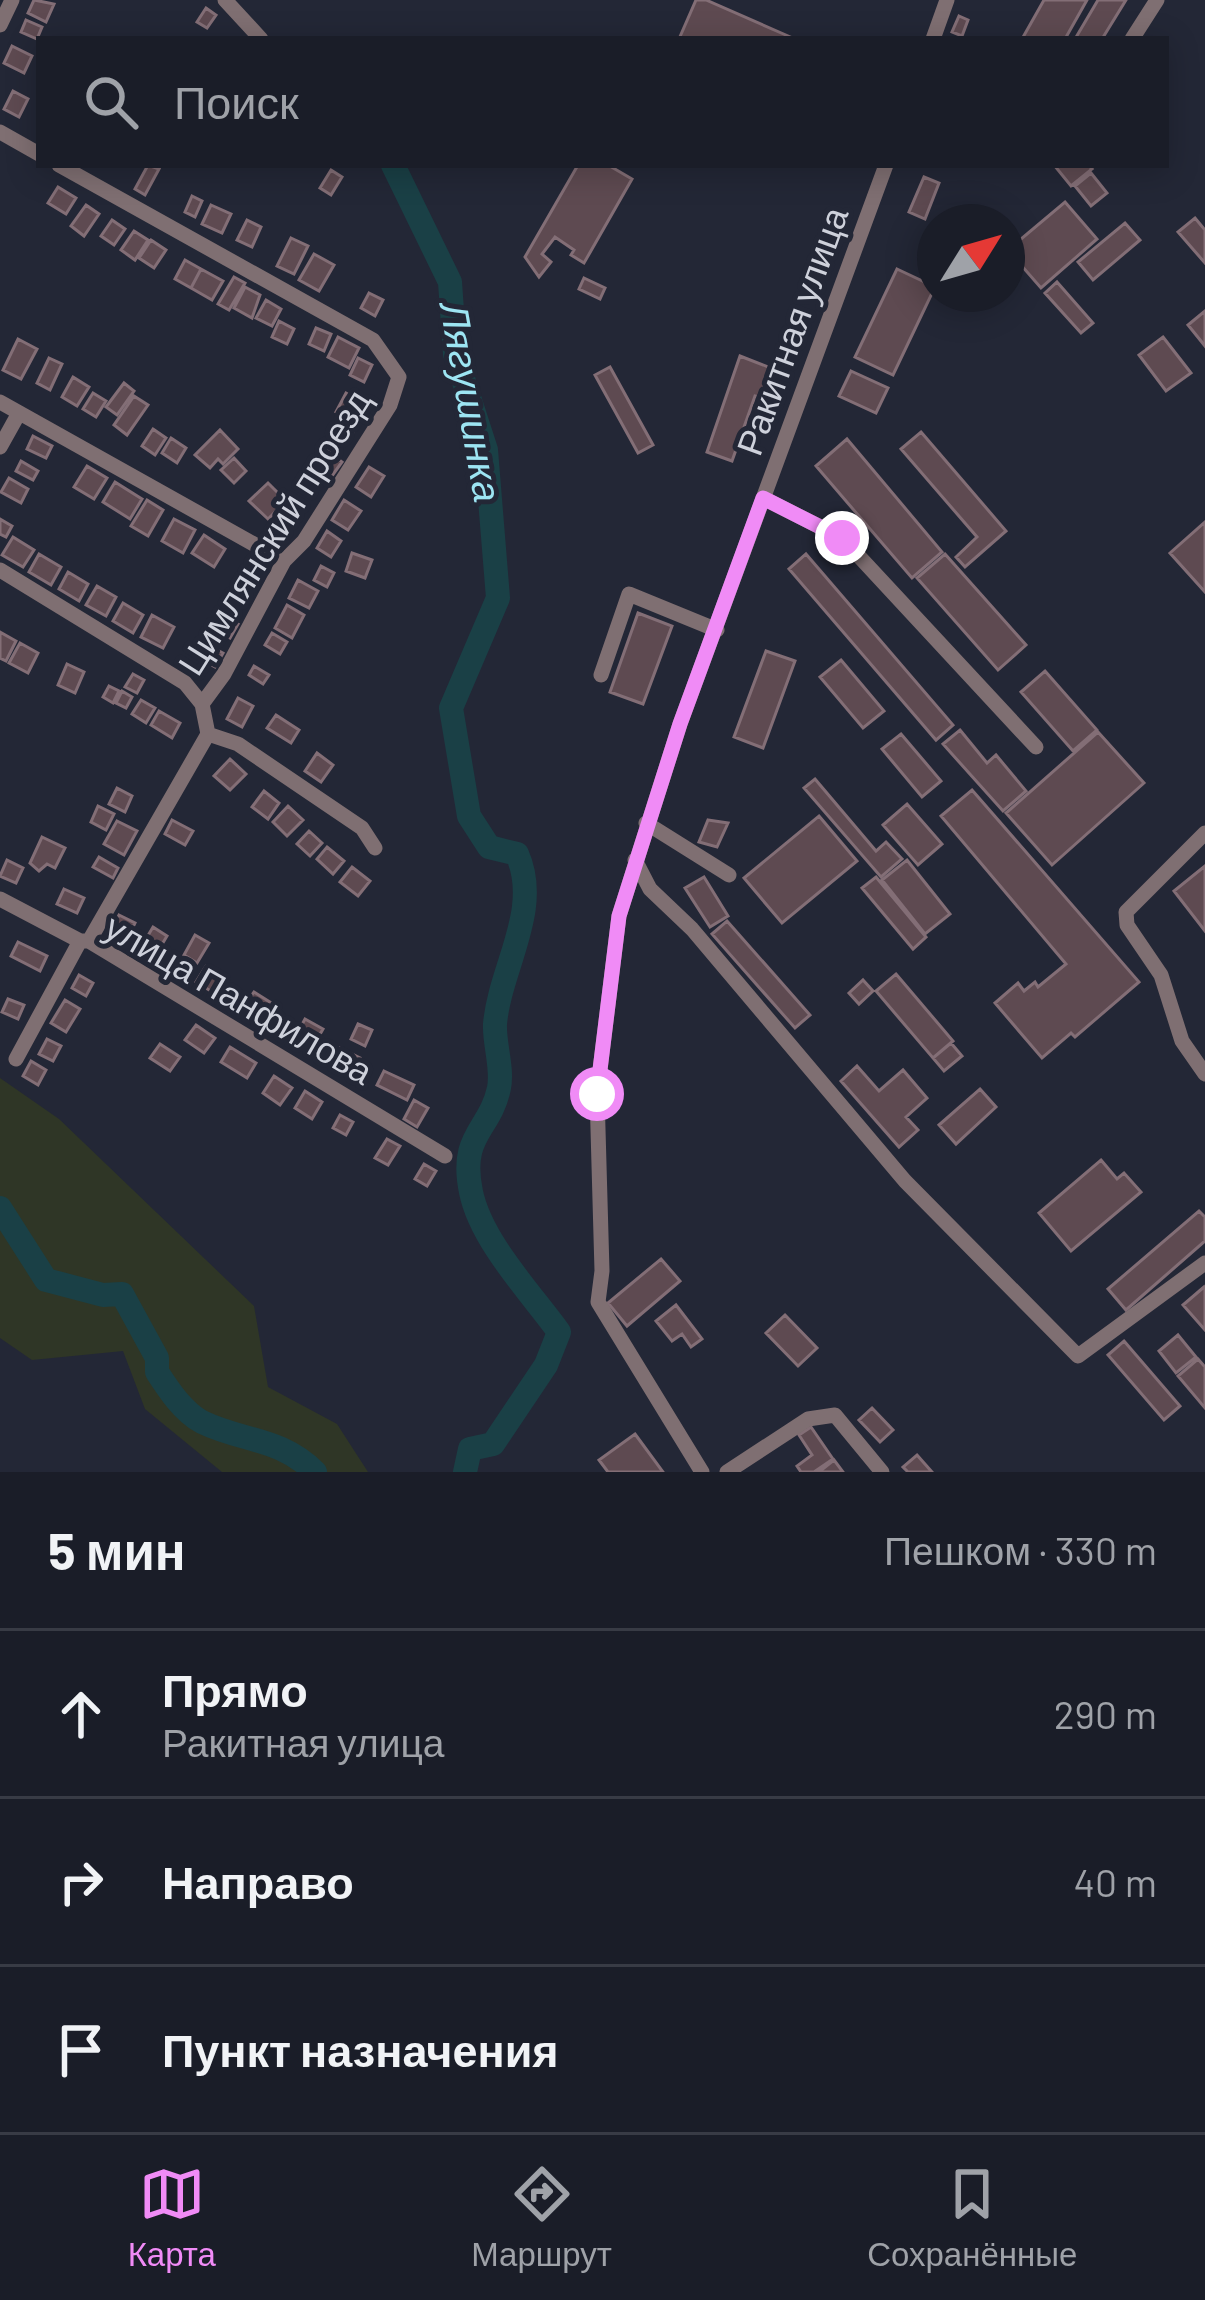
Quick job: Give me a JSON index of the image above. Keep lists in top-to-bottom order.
{
  "streets": {
    "street": ["Ракитная улица", "Цимлянский проезд", "улица Панфилова"]
  },
  "crossings": [
    ["Цимлянский проезд", "улица Панфилова"]
  ],
  "water": ["Лягушинка"],
  "north": "top right",
  "page": {
    "search": "Поиск",
    "heading": ["5 мин", "Пешком · 330 m"],
    "list": [
      ["Прямо", "Ракитная улица", "290 m"],
      ["Направо", "40 m"],
      "Пункт назначения"
    ],
    "nav": ["Карта", "Маршрут", "Сохранённые"]
  }
}
